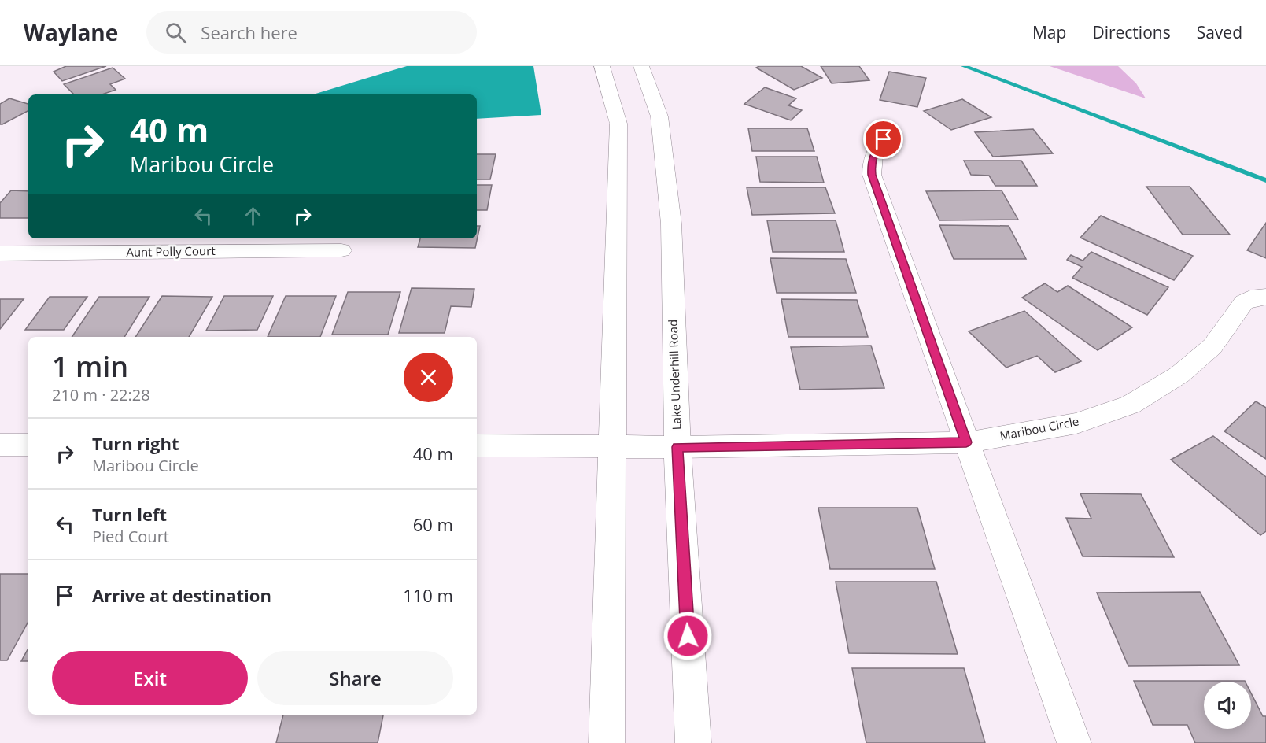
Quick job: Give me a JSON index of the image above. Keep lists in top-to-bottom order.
{
  "streets": {
    "street": ["Aunt Polly Court", "Lake Underhill Road", "Maribou Circle"]
  },
  "crossings": [
    ["Lake Underhill Road", "Maribou Circle"]
  ],
  "page": {
    "header": "Waylane",
    "search": "Search here",
    "nav": ["Map", "Directions", "Saved"],
    "turn": ["40 m", "Maribou Circle"],
    "heading": ["1 min", "210 m · 22:28"],
    "list": [
      {
        "name": "Turn right",
        "note": "Maribou Circle",
        "value": "40 m"
      },
      {
        "name": "Turn left",
        "note": "Pied Court",
        "value": "60 m"
      },
      {
        "name": "Arrive at destination",
        "value": "110 m"
      }
    ],
    "buttons": ["Exit", "Share"]
  }
}
